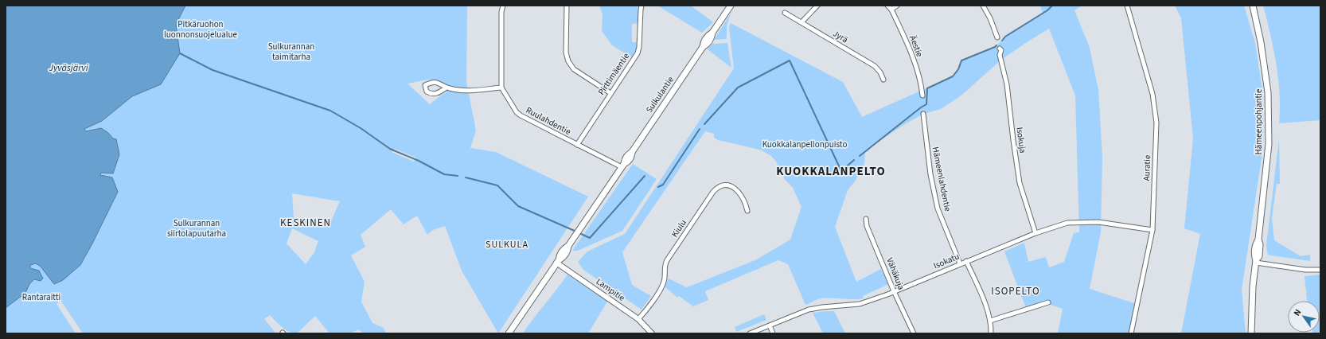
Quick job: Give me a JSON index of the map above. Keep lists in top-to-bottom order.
{
  "streets": {
    "main road": ["Sulkulantie", "Hämeenpohjantie"],
    "street": [
      "Jyrä",
      "Äestie",
      "Pirttimäentie",
      "Ruulahdentie",
      "Isokuja",
      "Auratie",
      "Hämeenlahdentie",
      "Kiulu",
      "Isokatu",
      "Vähäkuja",
      "Lampitie"
    ]
  },
  "crossings": [
    ["Pirttimäentie", "Ruulahdentie"],
    ["Sulkulantie", "Ruulahdentie"],
    ["Sulkulantie", "Lampitie"],
    ["Isokuja", "Isokatu"],
    ["Auratie", "Isokatu"],
    ["Hämeenlahdentie", "Isokatu"],
    ["Kiulu", "Lampitie"],
    ["Isokatu", "Vähäkuja"]
  ],
  "districts": [
    "KUOKKALANPELTO",
    "KESKINEN",
    "SULKULA",
    "ISOPELTO"
  ],
  "water": ["Jyväsjärvi"],
  "parks": [
    "Pitkäruohon luonnonsuojelualue",
    "Sulkurannan taimitarha",
    "Kuokkalanpellonpuisto",
    "Sulkurannan siirtolapuutarha",
    "Rantaraitti"
  ],
  "north": "top left"
}
